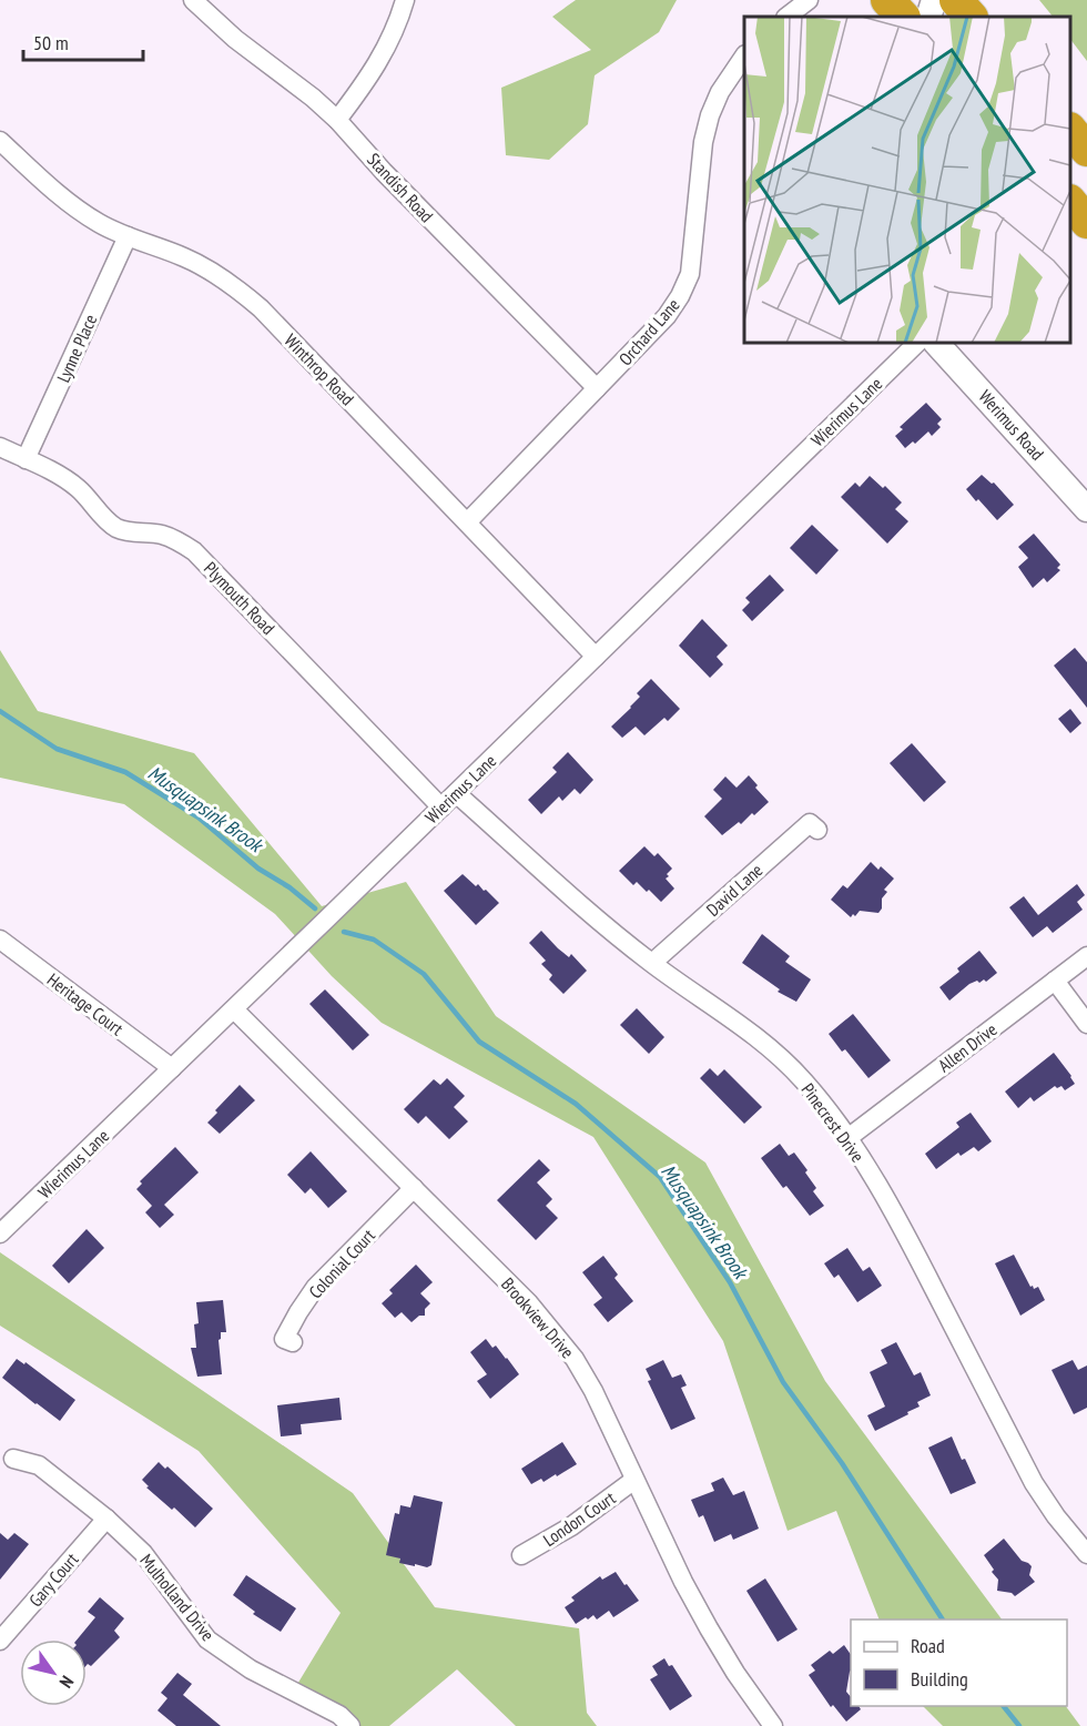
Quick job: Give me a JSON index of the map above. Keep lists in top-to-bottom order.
{
  "streets": {
    "main road": ["Werimus Road"],
    "street": [
      "Standish Road",
      "Orchard Lane",
      "Lynne Place",
      "Winthrop Road",
      "Wierimus Lane",
      "Plymouth Road",
      "David Lane",
      "Heritage Court",
      "Allen Drive",
      "Pinecrest Drive",
      "Colonial Court",
      "Brookview Drive",
      "London Court",
      "Gary Court",
      "Mulholland Drive"
    ]
  },
  "crossings": [
    ["Standish Road", "Orchard Lane"],
    ["Orchard Lane", "Winthrop Road"],
    ["Lynne Place", "Winthrop Road"],
    ["Lynne Place", "Plymouth Road"],
    ["Winthrop Road", "Wierimus Lane"],
    ["Wierimus Lane", "Plymouth Road"],
    ["Wierimus Lane", "Heritage Court"],
    ["Wierimus Lane", "Pinecrest Drive"],
    ["Wierimus Lane", "Brookview Drive"],
    ["David Lane", "Pinecrest Drive"],
    ["Allen Drive", "Pinecrest Drive"],
    ["Colonial Court", "Brookview Drive"],
    ["Brookview Drive", "London Court"],
    ["Gary Court", "Mulholland Drive"]
  ],
  "water": ["Musquapsink Brook"],
  "legend": ["Road", "Building"],
  "scale_bar": "50 m",
  "north": "bottom right"
}
